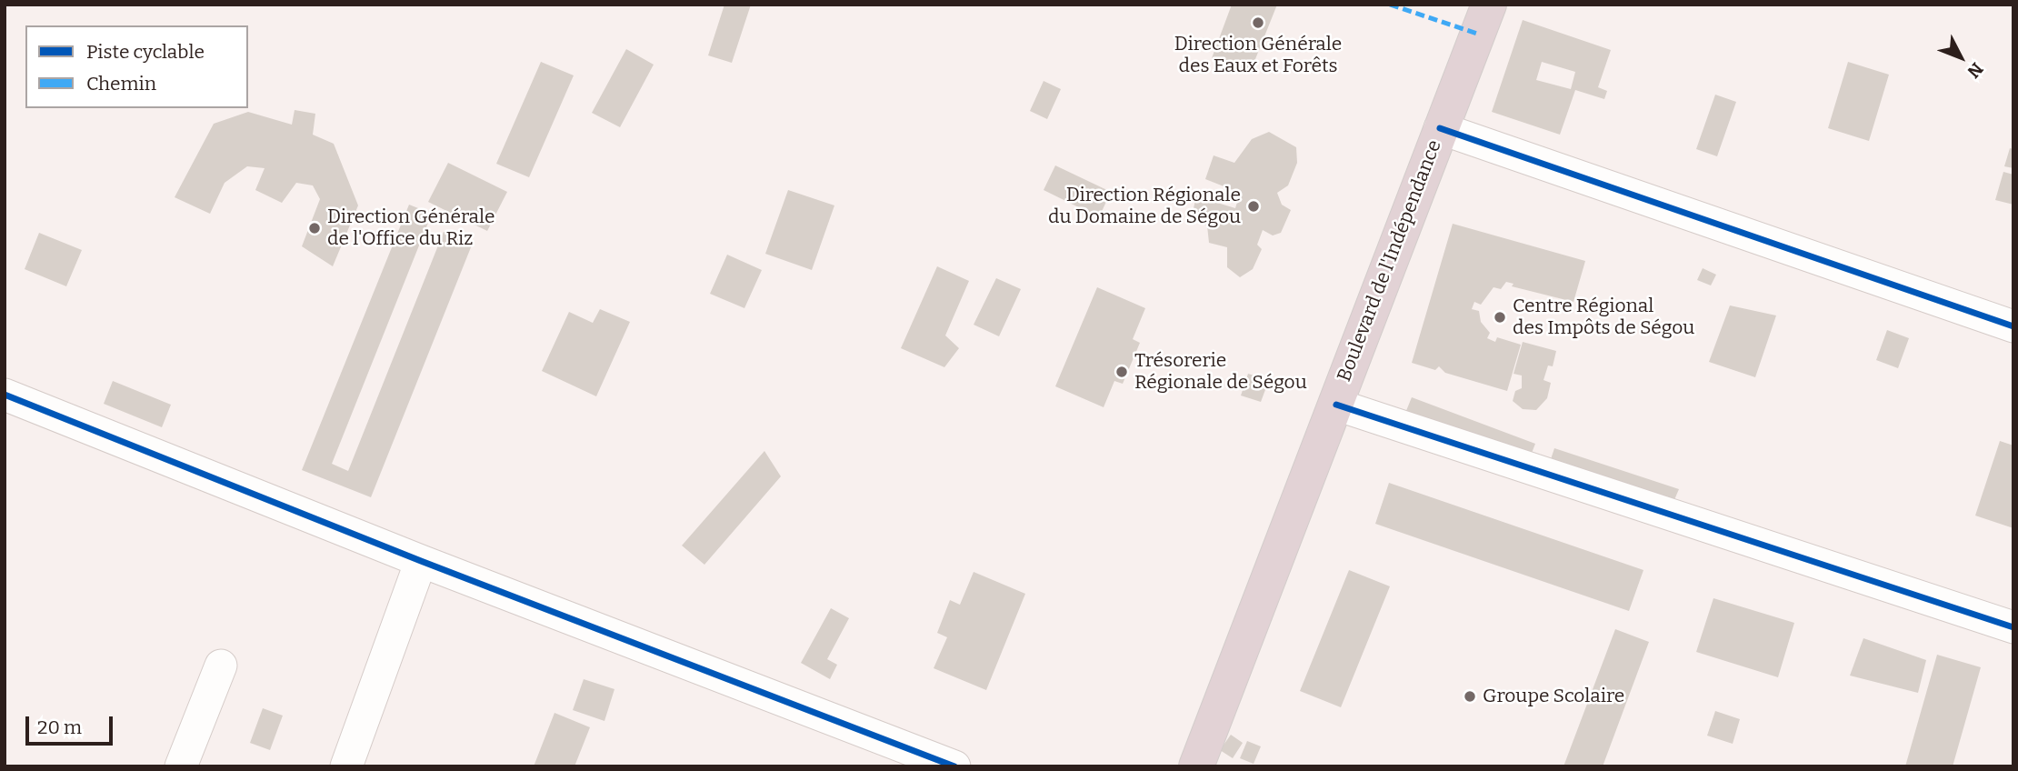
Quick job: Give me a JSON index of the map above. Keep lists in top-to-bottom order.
{
  "streets": {
    "highway": ["Boulevard de l'Indépendance"]
  },
  "places": [
    "Direction Générale des Eaux et Forêts",
    "Direction Régionale du Domaine de Ségou",
    "Direction Générale de l'Office du Riz",
    "Centre Régional des Impôts de Ségou",
    "Trésorerie Régionale de Ségou",
    "Groupe Scolaire"
  ],
  "legend": ["Piste cyclable", "Chemin"],
  "scale_bar": "20 m",
  "north": "bottom right"
}
